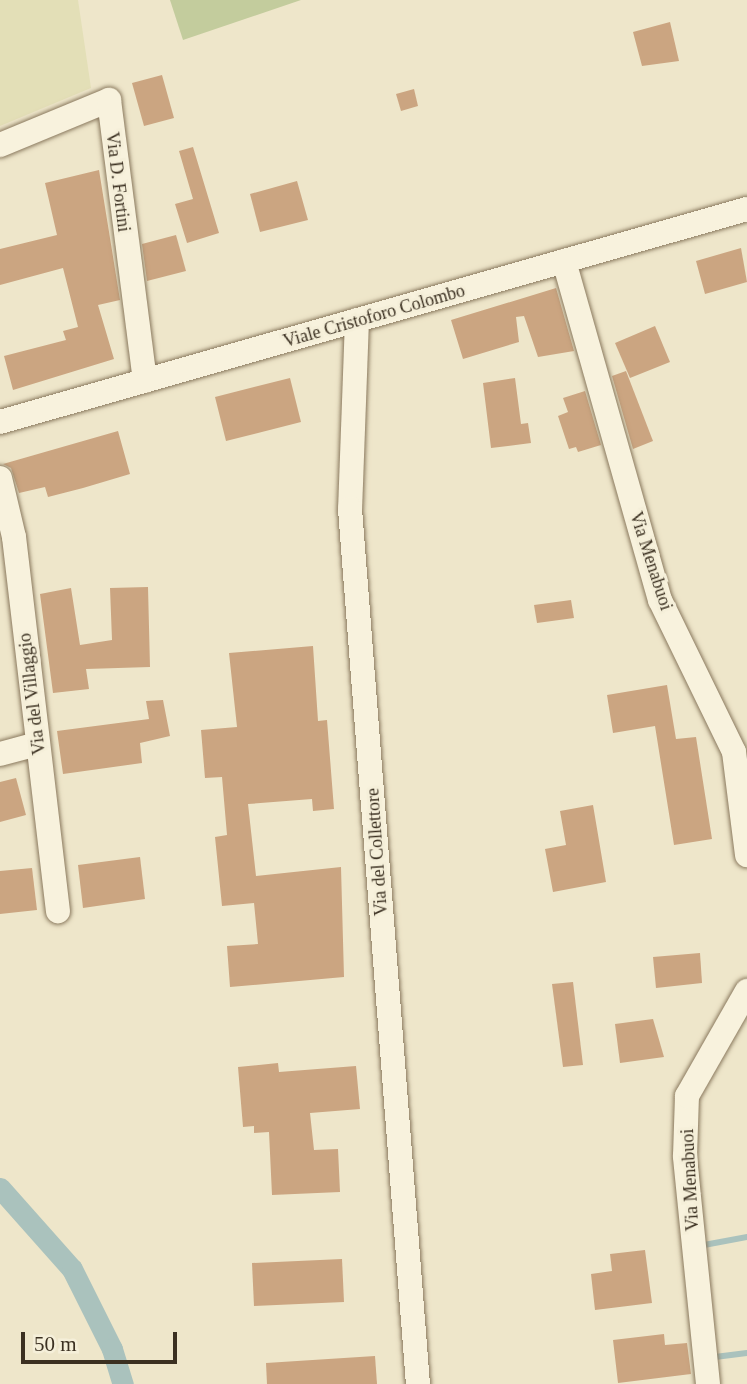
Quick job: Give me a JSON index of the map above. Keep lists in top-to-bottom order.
{
  "streets": {
    "street": [
      "Via D. Fortini",
      "Viale Cristoforo Colombo",
      "Via Menabuoi",
      "Via del Villaggio",
      "Via del Collettore"
    ]
  },
  "crossings": [
    ["Via D. Fortini", "Viale Cristoforo Colombo"],
    ["Viale Cristoforo Colombo", "Via Menabuoi"],
    ["Viale Cristoforo Colombo", "Via del Collettore"]
  ],
  "scale_bar": "50 m"
}
